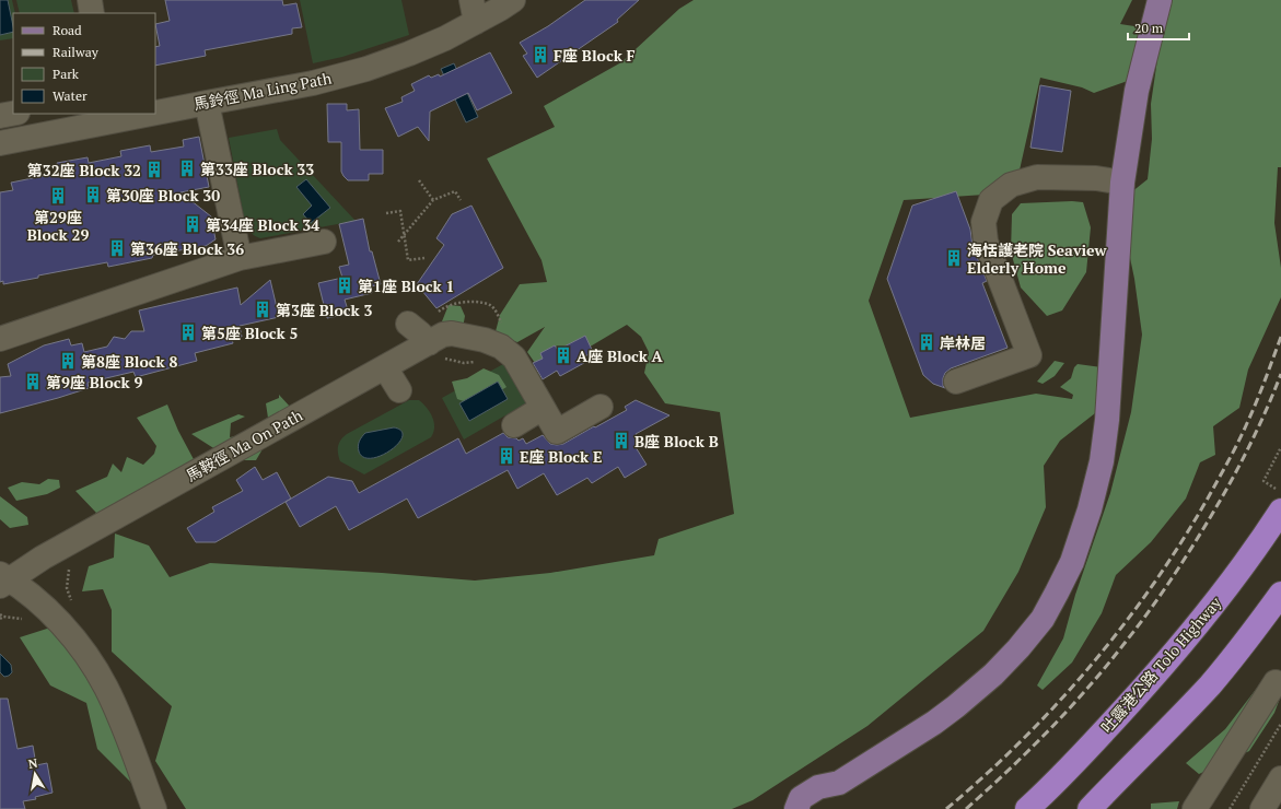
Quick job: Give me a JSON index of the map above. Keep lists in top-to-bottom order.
{
  "streets": {
    "highway": ["吐露港公路 Tolo Highway"],
    "street": ["馬鈴徑 Ma Ling Path", "馬鞍徑 Ma On Path"]
  },
  "places": {
    "building": [
      "F座 Block F",
      "第33座 Block 33",
      "第32座 Block 32",
      "第30座 Block 30",
      "第29座 Block 29",
      "第34座 Block 34",
      "第36座 Block 36",
      "海恬護老院 Seaview Elderly Home",
      "第1座 Block 1",
      "第3座 Block 3",
      "第5座 Block 5",
      "岸林居",
      "A座 Block A",
      "第8座 Block 8",
      "第9座 Block 9",
      "B座 Block B",
      "E座 Block E"
    ]
  },
  "legend": [
    "Road",
    "Railway",
    "Park",
    "Water"
  ],
  "scale_bar": "20 m",
  "north": "top"
}
